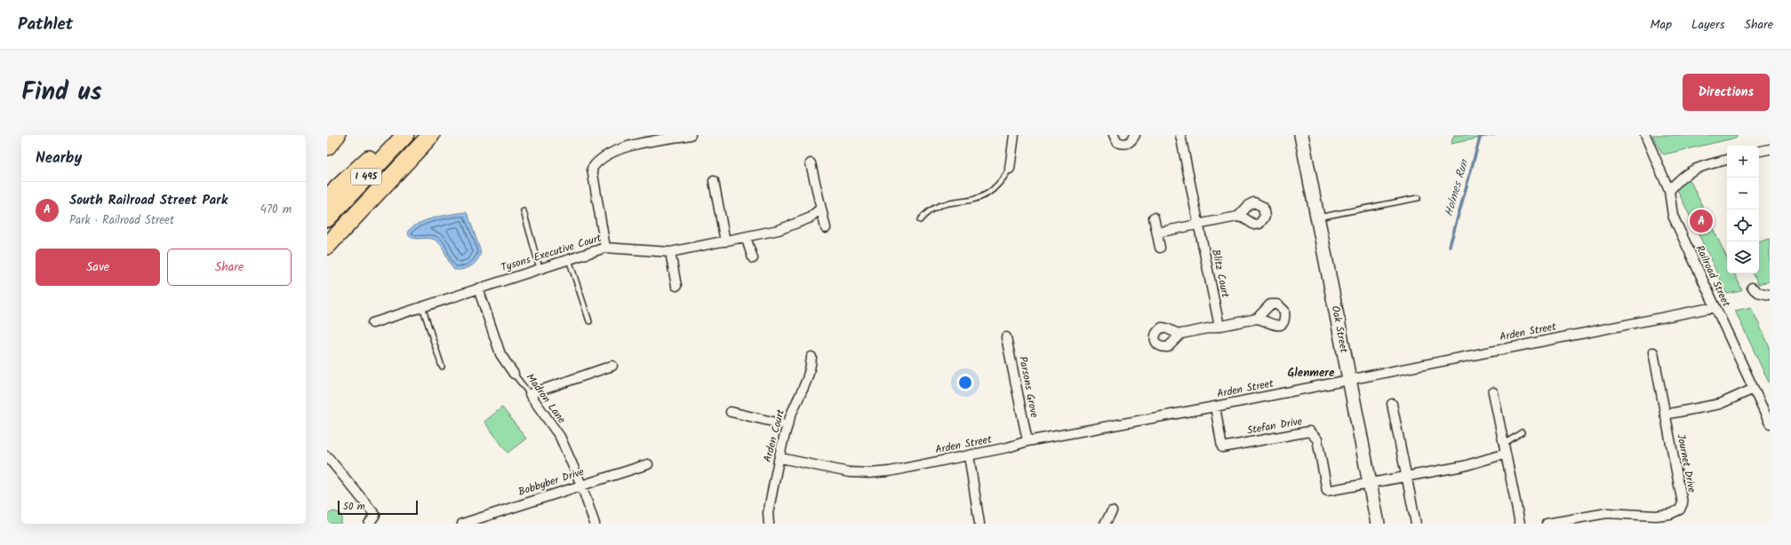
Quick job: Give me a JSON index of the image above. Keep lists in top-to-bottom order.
{
  "streets": {
    "highway": ["I 495"],
    "street": [
      "Tysons Executive Court",
      "Blitz Court",
      "Railroad Street",
      "Oak Street",
      "Arden Street",
      "Parsons Grove",
      "Madron Lane",
      "Stefan Drive",
      "Arden Court",
      "Journet Drive",
      "Bobbyber Drive"
    ]
  },
  "crossings": [
    ["Tysons Executive Court", "Madron Lane"],
    ["Railroad Street", "Arden Street"],
    ["Oak Street", "Arden Street"],
    ["Oak Street", "Stefan Drive"],
    ["Arden Street", "Parsons Grove"],
    ["Arden Street", "Stefan Drive"],
    ["Arden Street", "Arden Court"],
    ["Madron Lane", "Bobbyber Drive"]
  ],
  "districts": ["Glenmere"],
  "water": ["Holmes Run"],
  "scale_bar": "50 m",
  "page": {
    "header": "Pathlet",
    "nav": ["Map", "Layers", "Share"],
    "title": "Find us",
    "buttons": [
      "Directions",
      ["Save", "Share"]
    ],
    "heading": "Nearby",
    "map_buttons": ["+", "−"],
    "list": [
      {
        "mark": "A",
        "name": "South Railroad Street Park",
        "note": "Park · Railroad Street",
        "value": "470 m"
      }
    ],
    "pins": "A",
    "scale": "50 m"
  }
}
